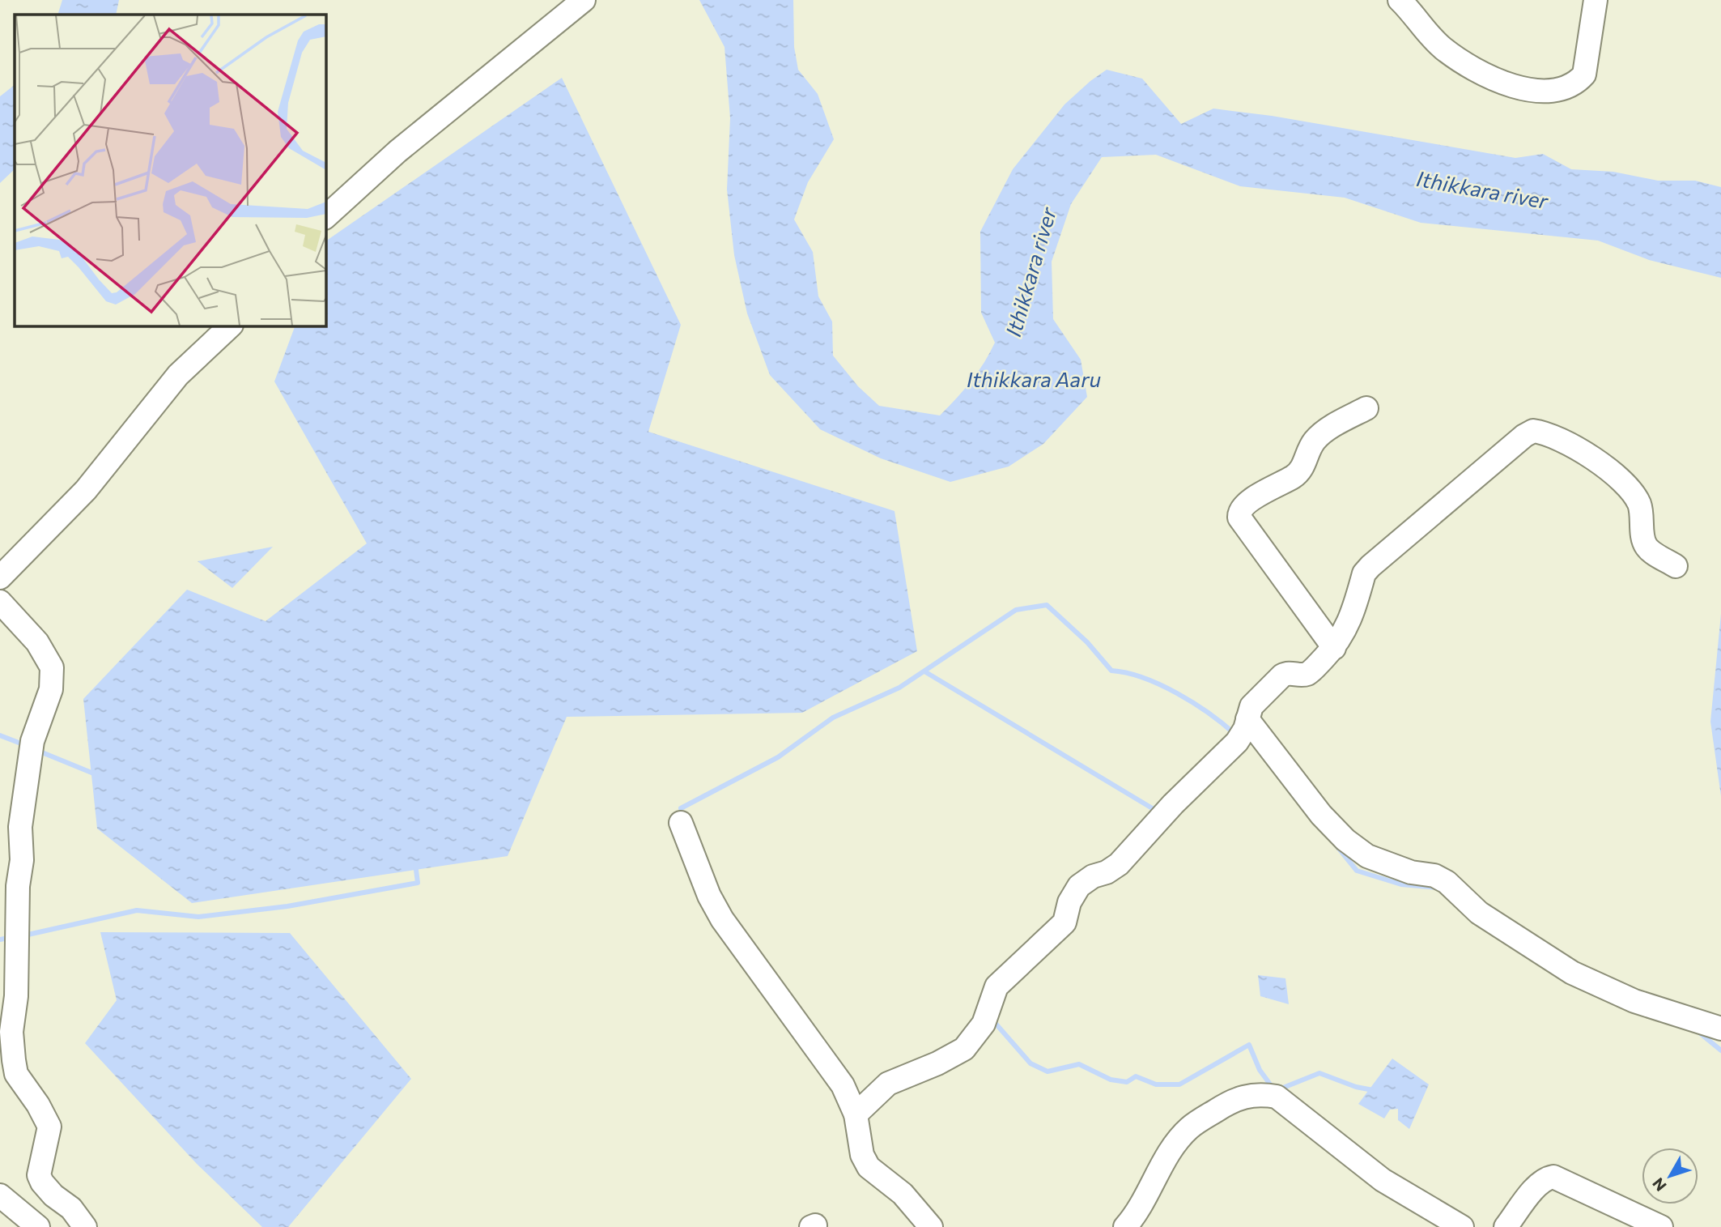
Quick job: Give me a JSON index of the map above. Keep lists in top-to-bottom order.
{
  "water": ["Ithikkara river", "Ithikkara Aaru"],
  "north": "bottom left"
}
